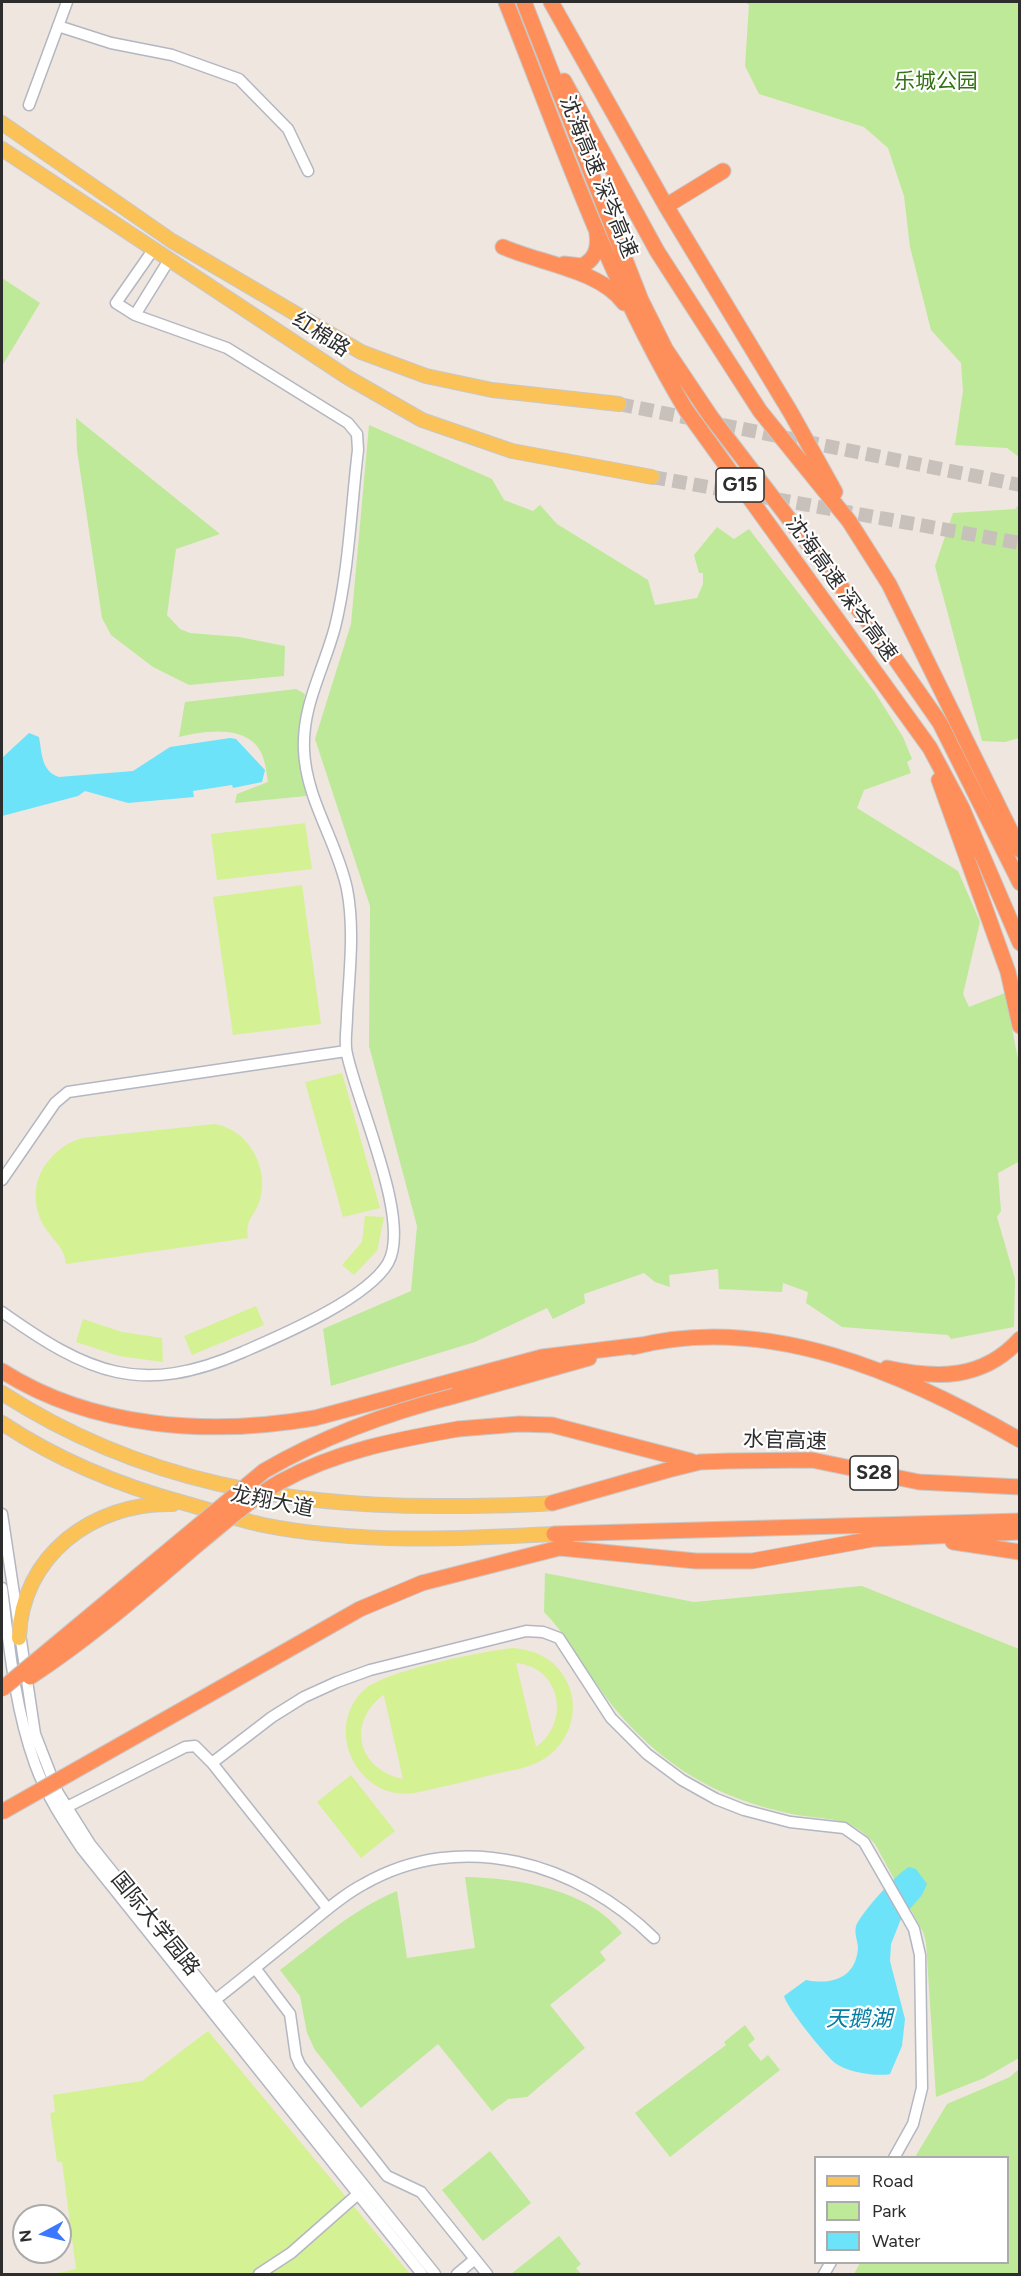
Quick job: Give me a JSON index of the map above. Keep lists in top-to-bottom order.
{
  "streets": {
    "highway": [
      "沈海高速 深岑高速",
      "G15",
      "水官高速",
      "S28"
    ],
    "main road": ["红棉路", "龙翔大道"],
    "street": ["国际大学园路"]
  },
  "crossings": [
    ["水官高速", "龙翔大道"]
  ],
  "water": ["天鹅湖"],
  "parks": ["乐城公园"],
  "legend": ["Road", "Park", "Water"],
  "north": "left"
}
